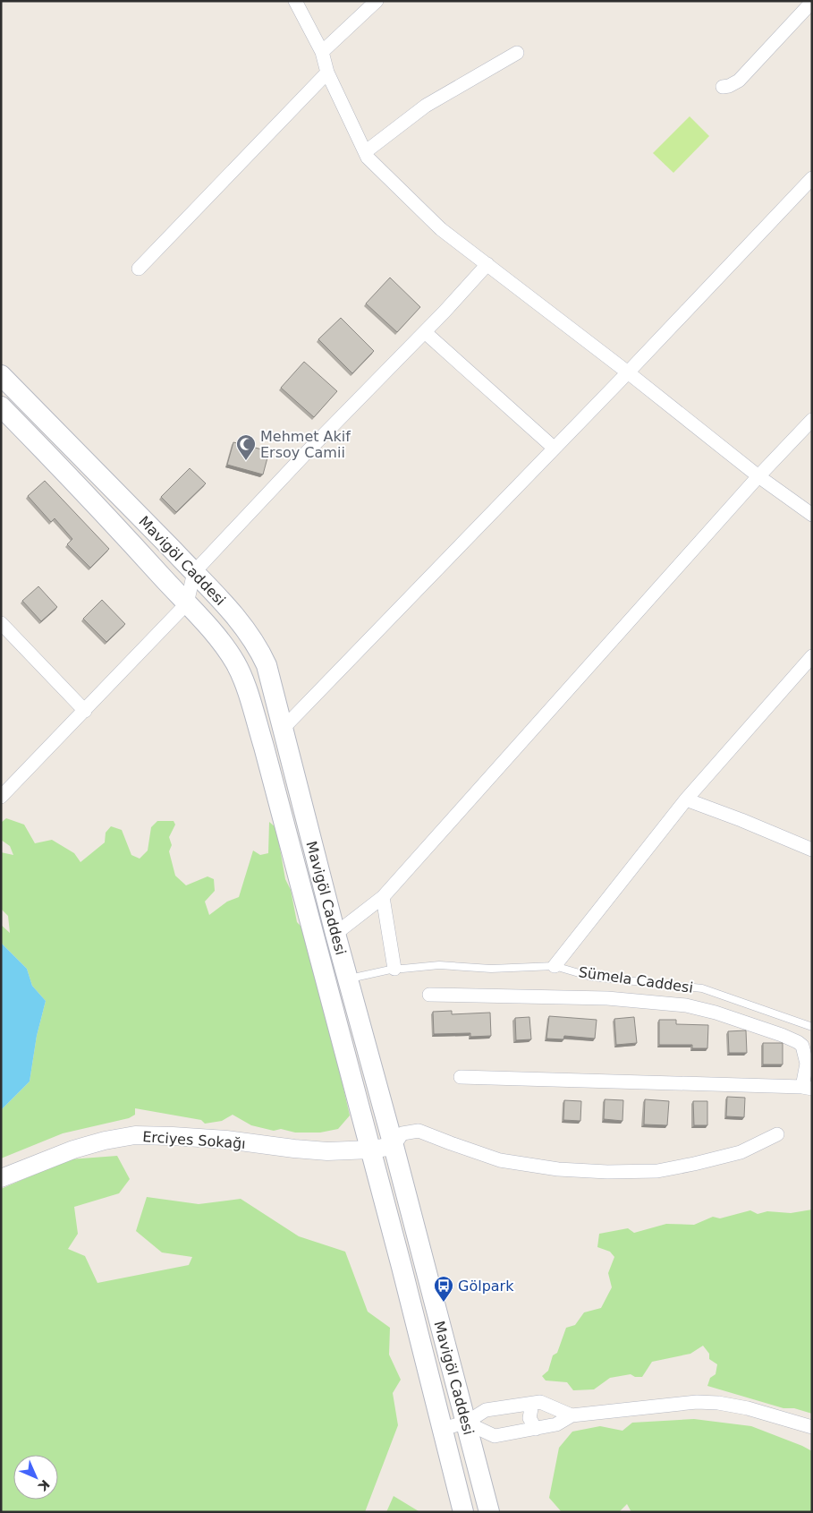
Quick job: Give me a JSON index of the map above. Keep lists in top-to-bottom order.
{
  "streets": {
    "main road": ["Mavigöl Caddesi"],
    "street": ["Erciyes Sokağı"],
    "lane": ["Sümela Caddesi"]
  },
  "crossings": [
    ["Mavigöl Caddesi", "Sümela Caddesi"],
    ["Mavigöl Caddesi", "Erciyes Sokağı"]
  ],
  "places": {
    "mosque": ["Mehmet Akif Ersoy Camii"],
    "bus stop": ["Gölpark"]
  },
  "north": "bottom right"
}
